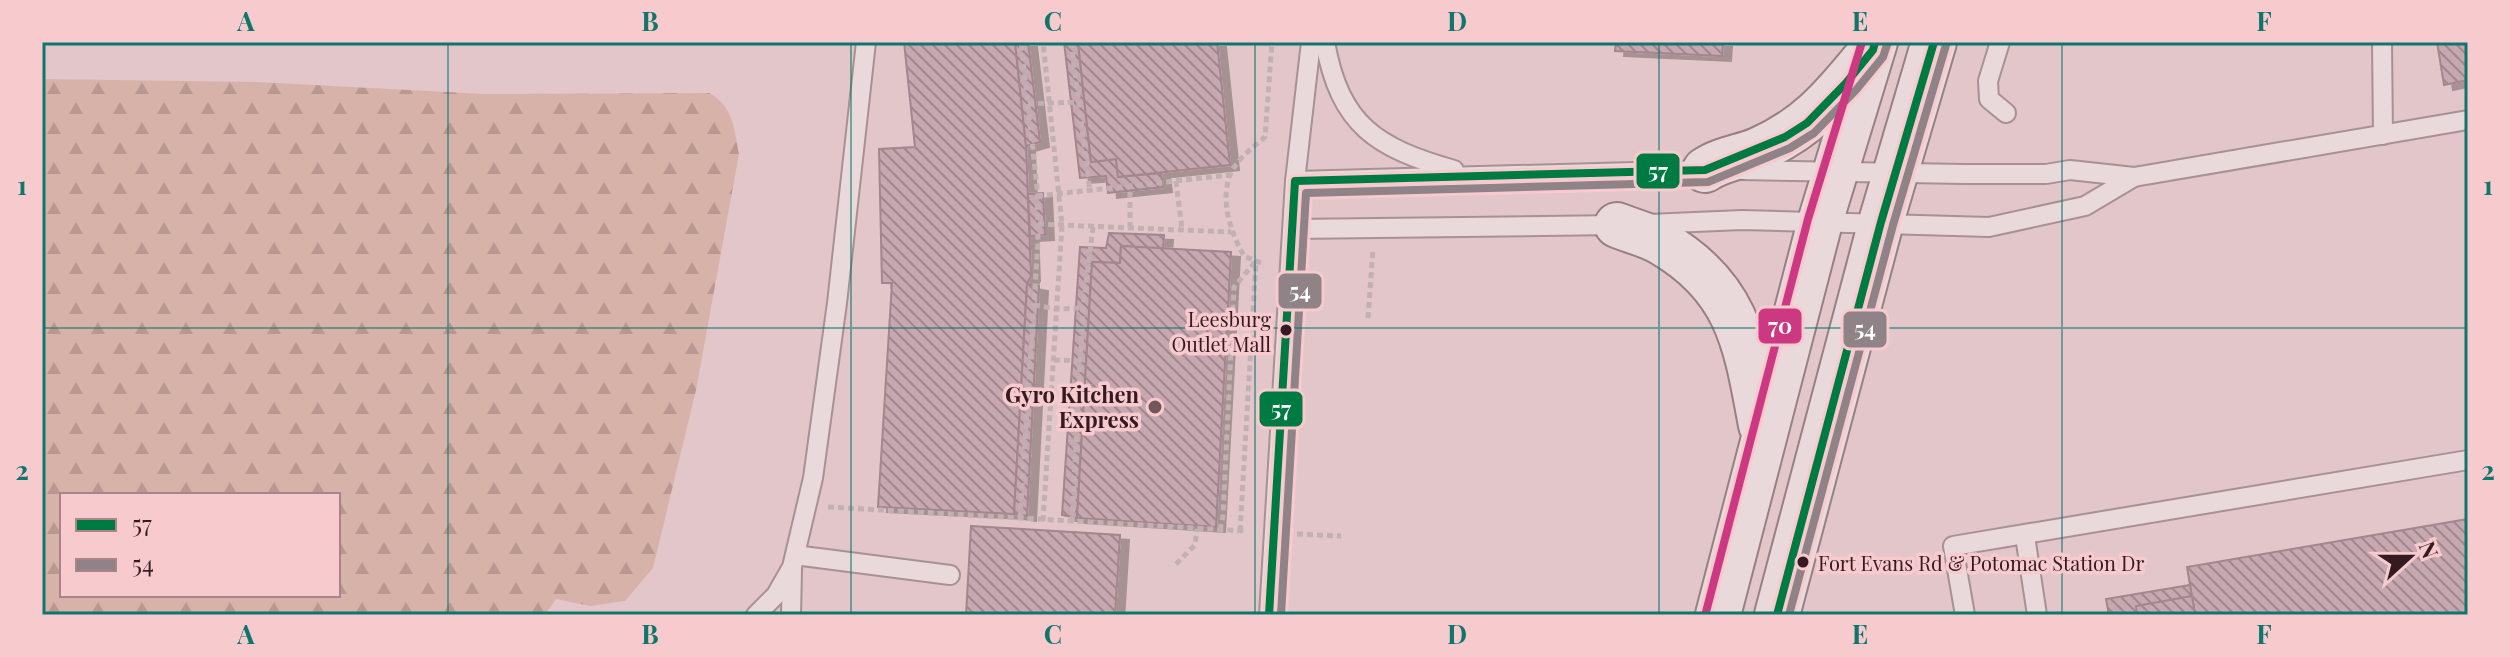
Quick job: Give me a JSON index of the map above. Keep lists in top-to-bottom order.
{
  "places": ["Leesburg Outlet Mall", "Gyro Kitchen Express", "Fort Evans Rd & Potomac Station Dr"],
  "lines": ["transit line 57", "transit line 70", "transit line 54"],
  "legend": ["57", "54"],
  "north": "right",
  "grid": {
    "columns": [
      "A",
      "B",
      "C",
      "D",
      "E",
      "F"
    ],
    "rows": ["1", "2"]
  }
}
